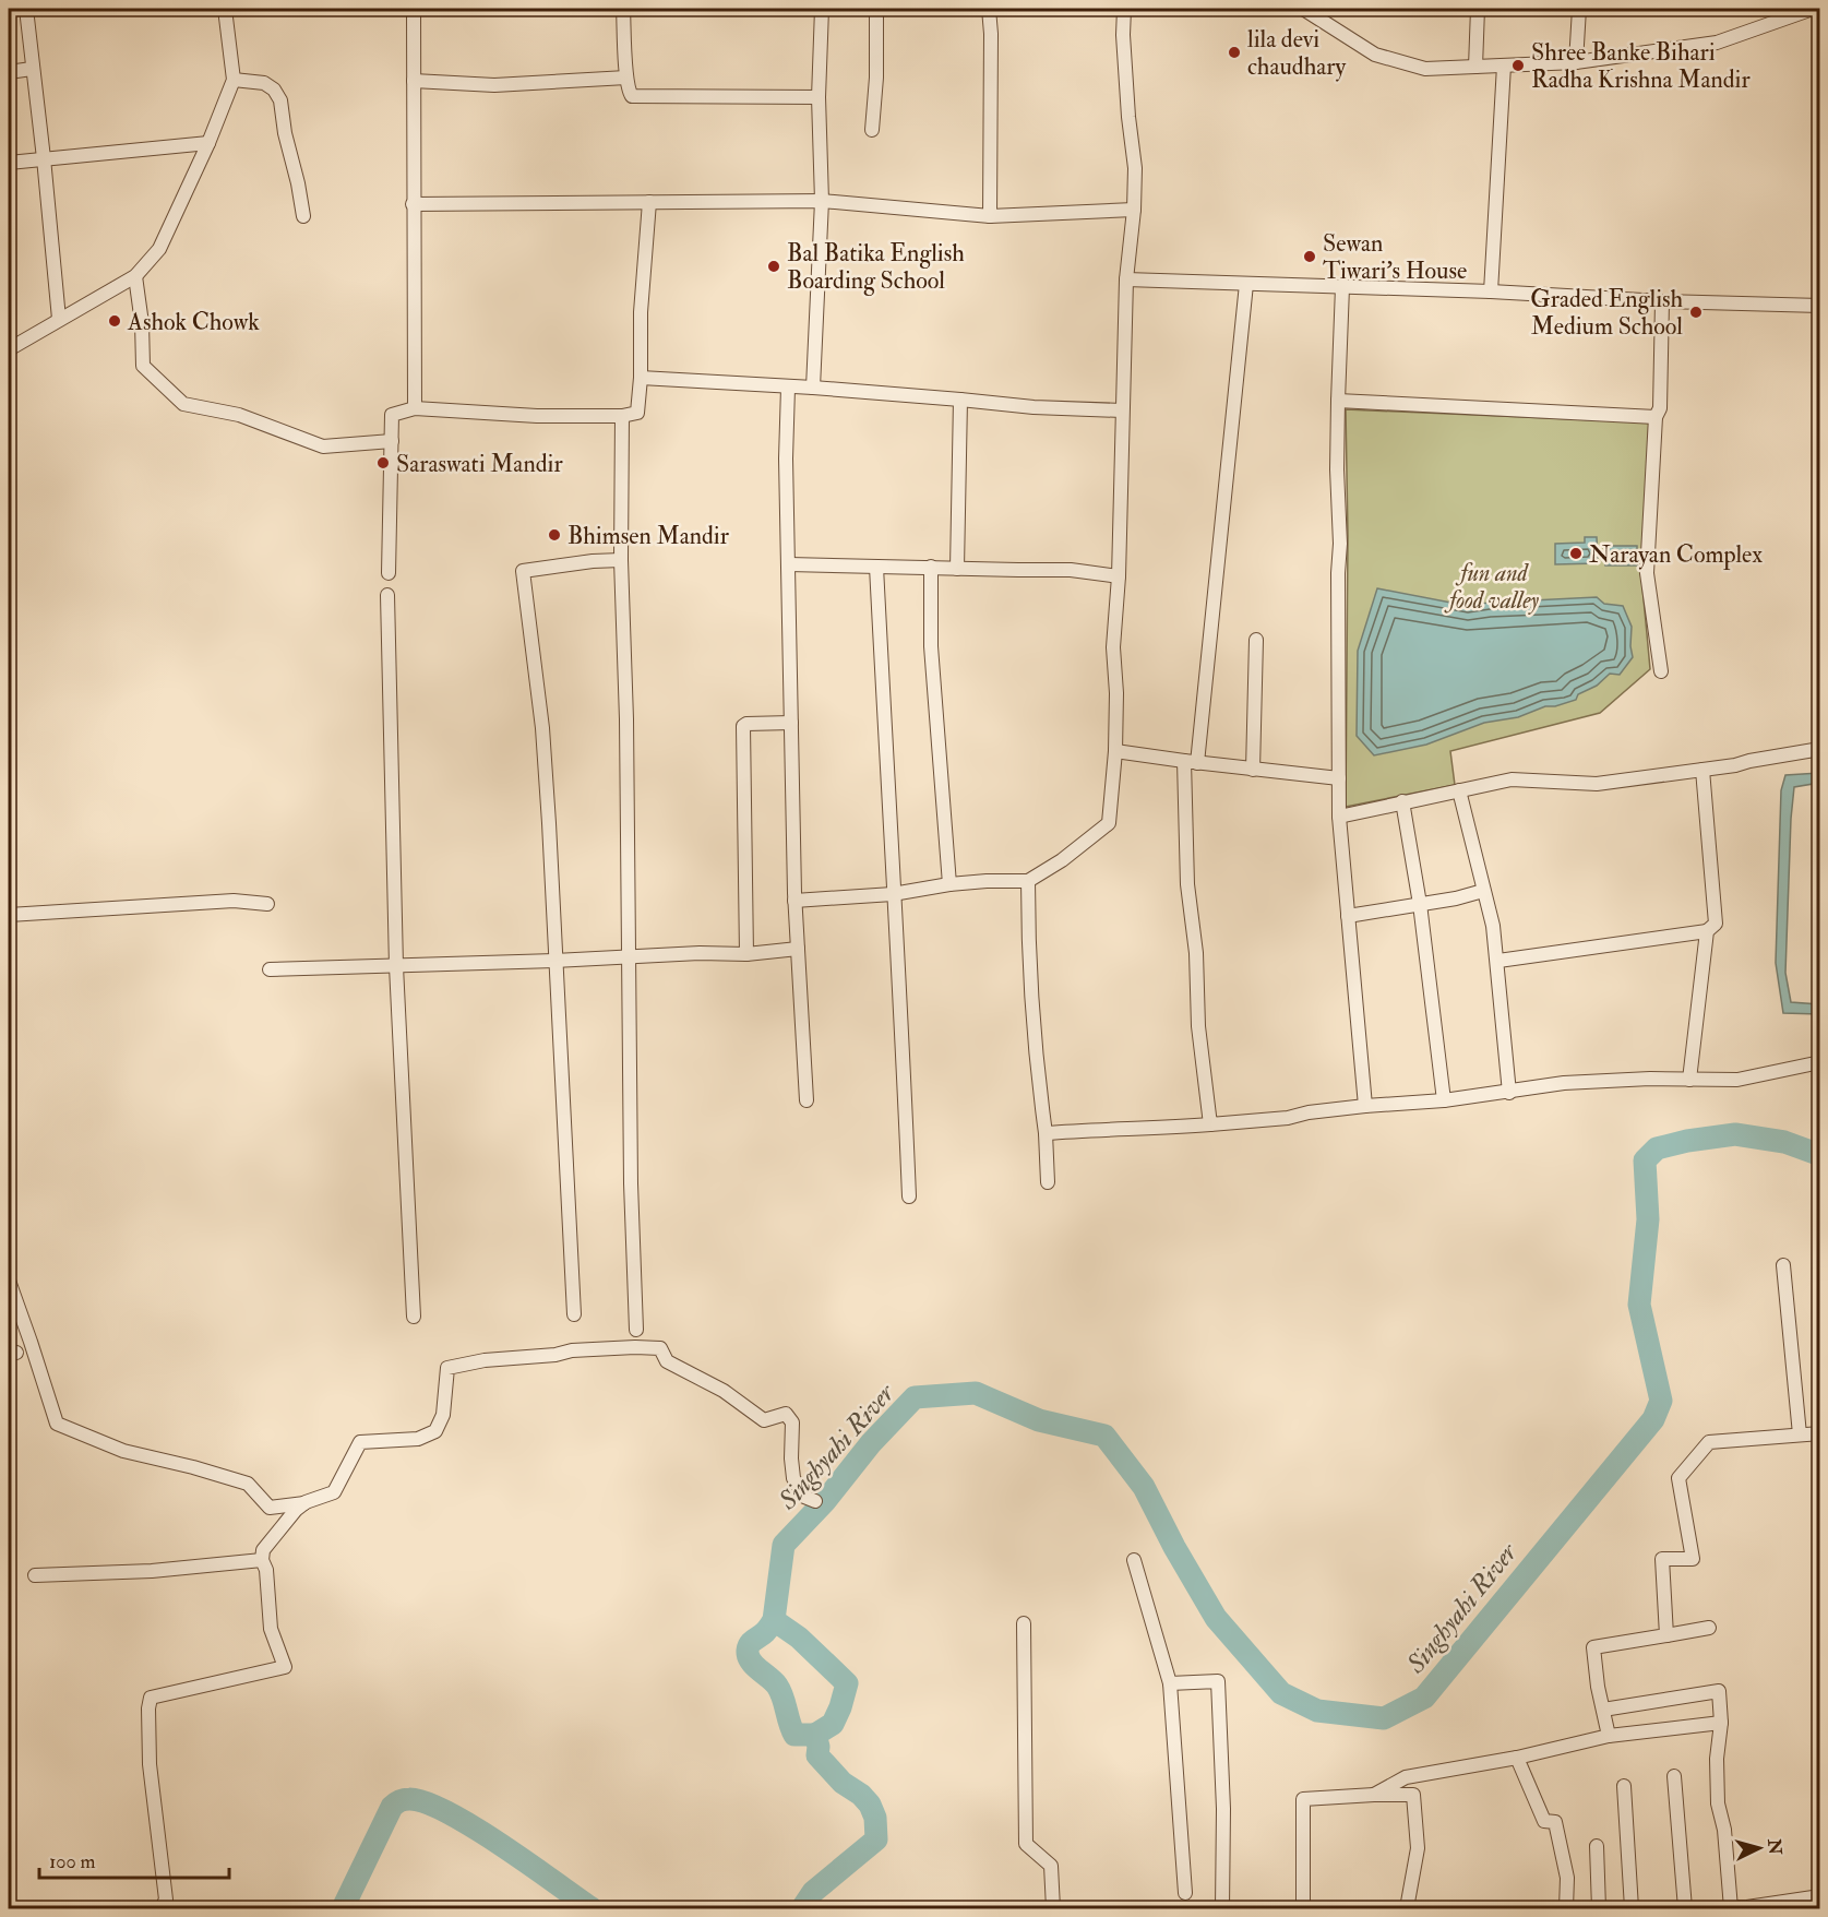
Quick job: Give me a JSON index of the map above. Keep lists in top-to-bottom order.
{
  "water": ["Singhyahi River"],
  "parks": ["fun and food valley"],
  "places": [
    "lila devi chaudhary",
    "Shree Banke Bihari Radha Krishna Mandir",
    "Sewan Tiwari's House",
    "Bal Batika English Boarding School",
    "Graded English Medium School",
    "Ashok Chowk",
    "Saraswati Mandir",
    "Bhimsen Mandir",
    "Narayan Complex"
  ],
  "scale_bar": "100 m",
  "north": "right"
}
